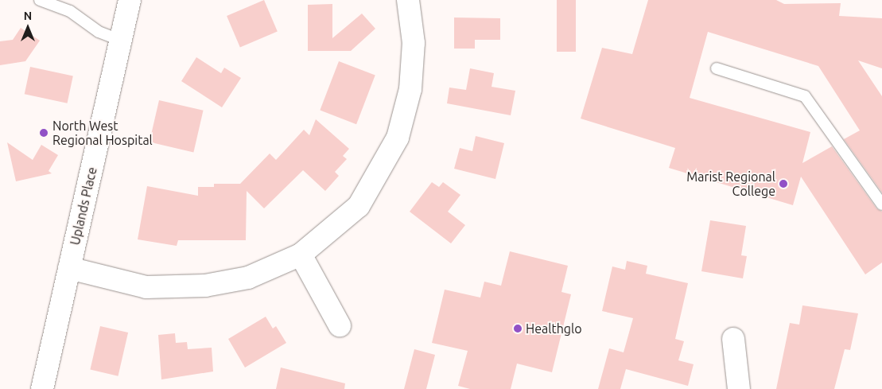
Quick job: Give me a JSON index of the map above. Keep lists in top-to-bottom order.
{
  "streets": {
    "street": ["Uplands Place"]
  },
  "places": ["North West Regional Hospital", "Marist Regional College", "Healthglo"],
  "north": "top"
}
